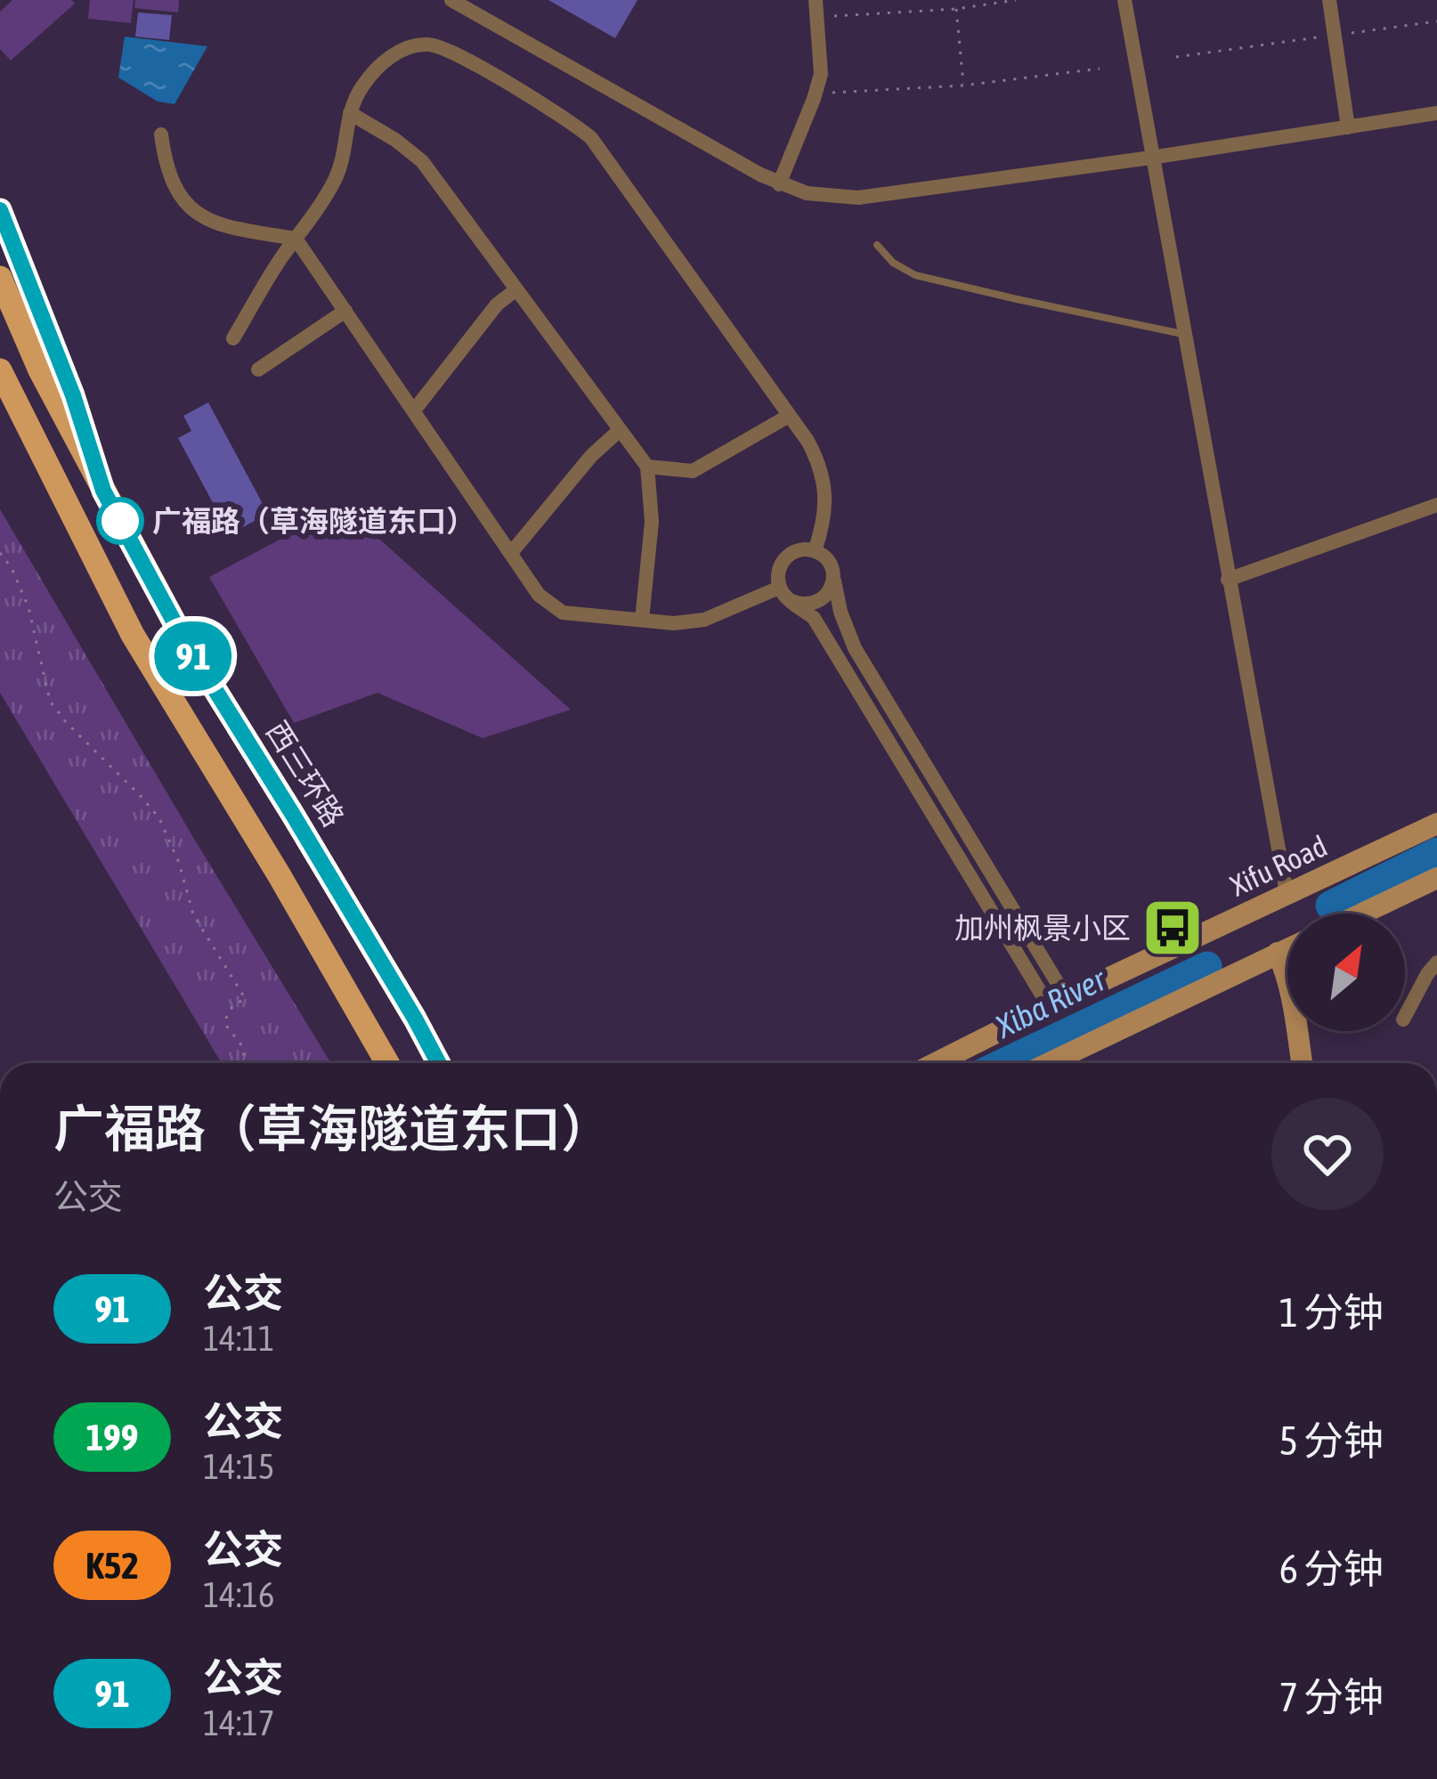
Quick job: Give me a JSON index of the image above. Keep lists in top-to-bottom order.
{
  "streets": {
    "main road": ["西三环路", "Xifu Road"]
  },
  "water": ["Xiba River"],
  "places": {
    "other": ["广福路（草海隧道东口）"],
    "bus stop": ["加州枫景小区"]
  },
  "lines": ["bus line 91"],
  "north": "top right",
  "page": {
    "on_map": "91",
    "heading": ["广福路（草海隧道东口）", "公交"],
    "list": [
      {
        "mark": "91",
        "name": "公交",
        "note": "14:11",
        "value": "1 分钟"
      },
      {
        "mark": "199",
        "name": "公交",
        "note": "14:15",
        "value": "5 分钟"
      },
      {
        "mark": "K52",
        "name": "公交",
        "note": "14:16",
        "value": "6 分钟"
      },
      {
        "mark": "91",
        "name": "公交",
        "note": "14:17",
        "value": "7 分钟"
      }
    ]
  }
}
